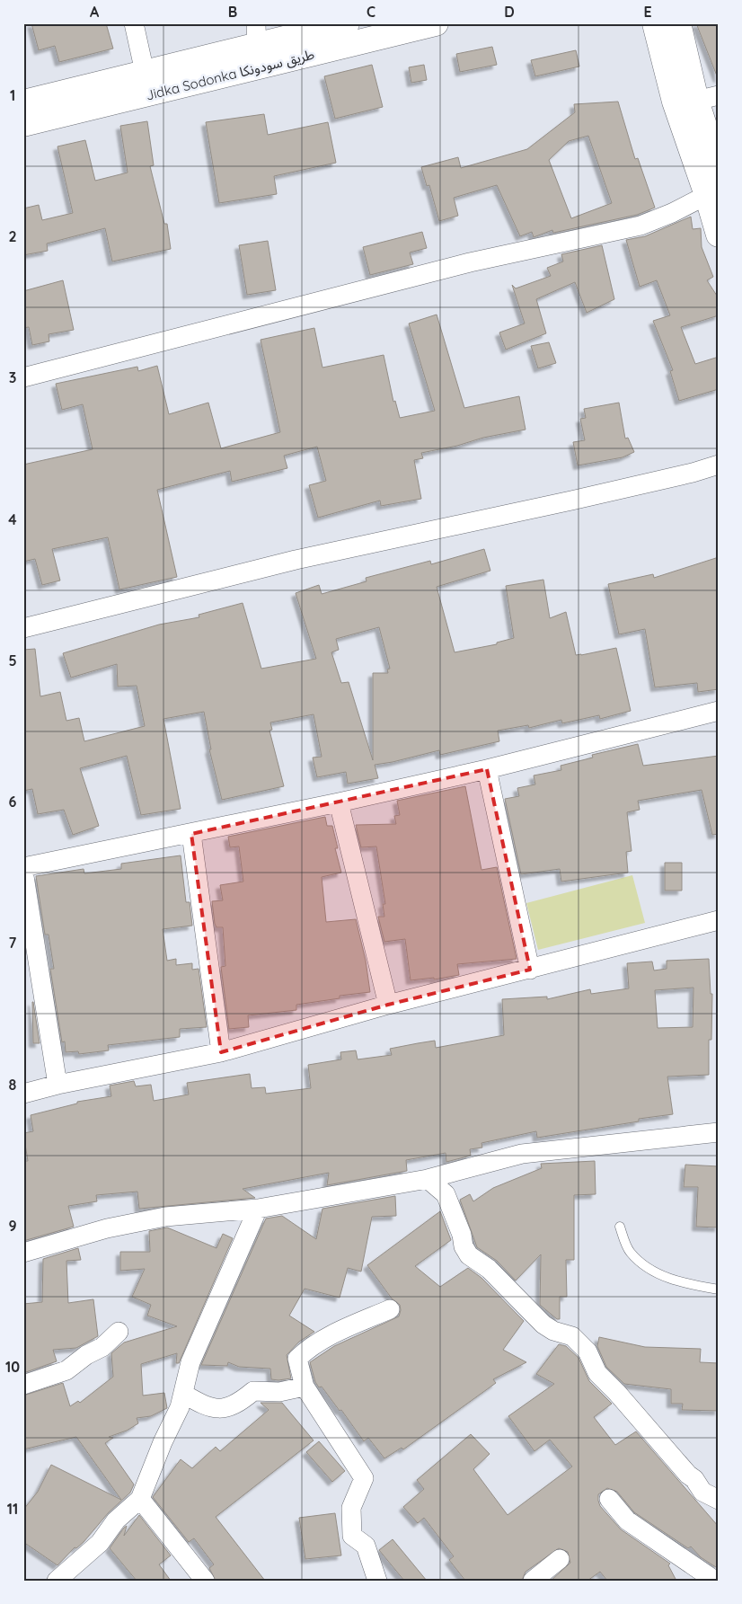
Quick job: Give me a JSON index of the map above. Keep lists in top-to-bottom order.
{
  "streets": {
    "main road": ["Jidka Sodonka طريق سودونكا"]
  },
  "grid": {
    "columns": [
      "A",
      "B",
      "C",
      "D",
      "E"
    ],
    "rows": [
      "1",
      "2",
      "3",
      "4",
      "5",
      "6",
      "7",
      "8",
      "9",
      "10",
      "11"
    ]
  }
}
